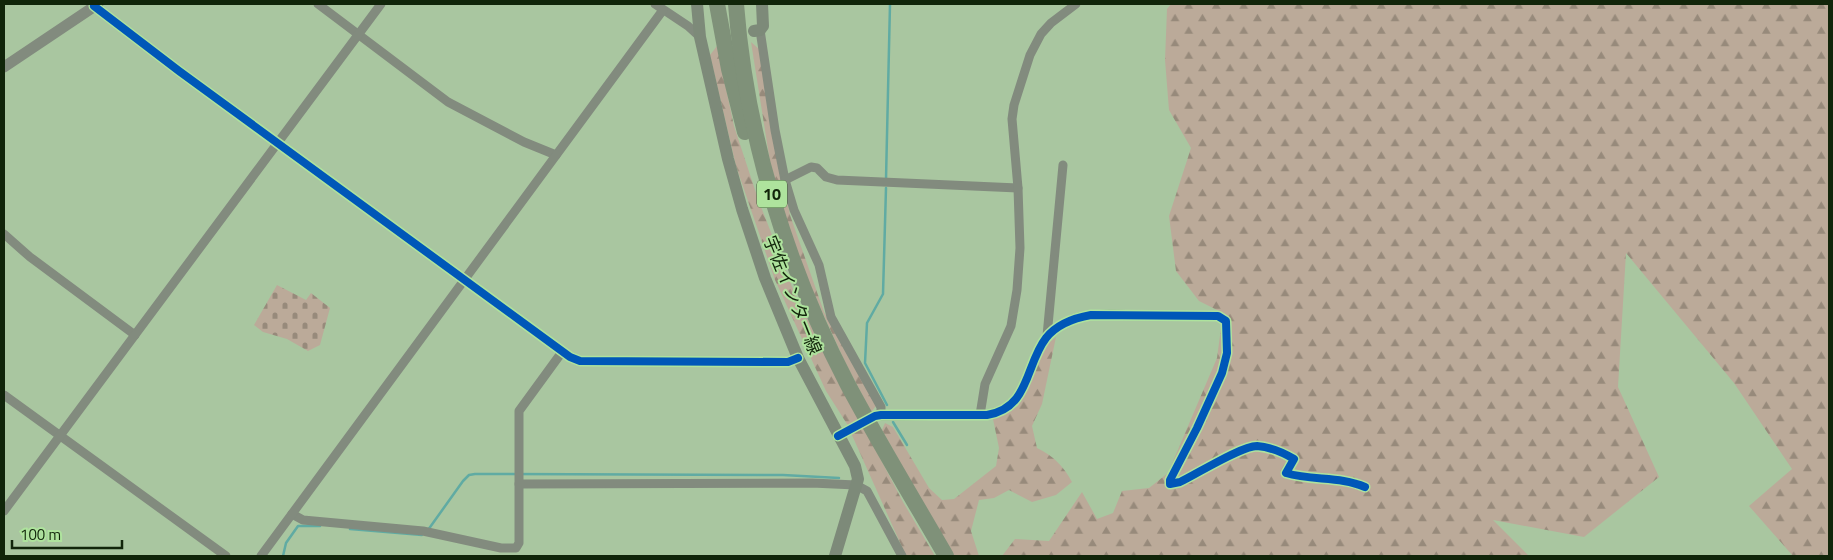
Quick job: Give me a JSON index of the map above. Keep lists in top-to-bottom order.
{
  "streets": {
    "highway": ["10"],
    "main road": ["宇佐インター線"]
  },
  "scale_bar": "100 m"
}
